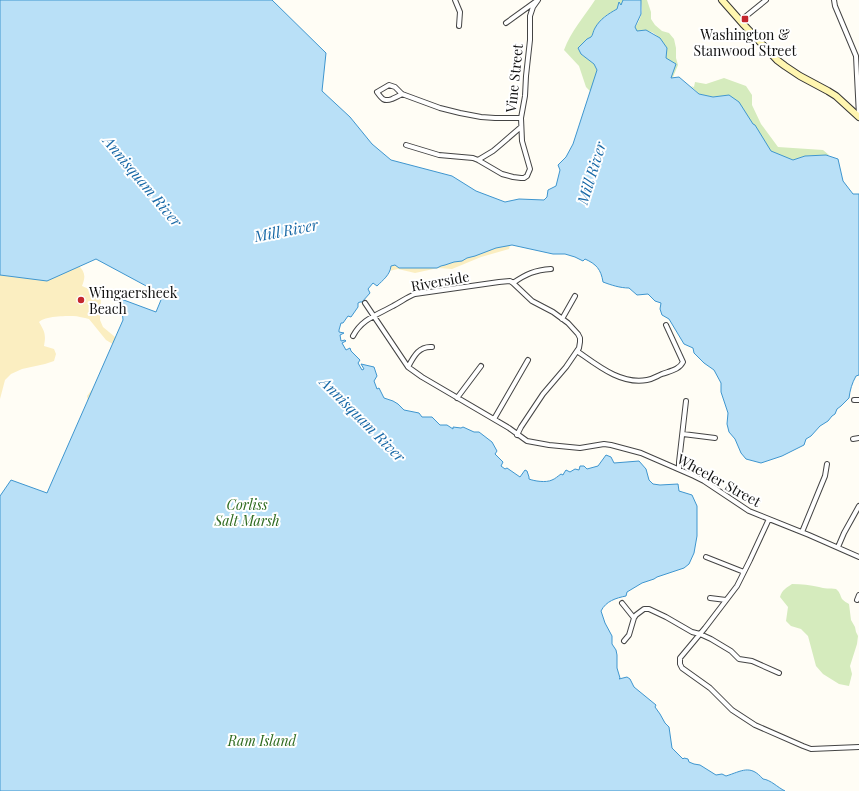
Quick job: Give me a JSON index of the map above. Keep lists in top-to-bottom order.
{
  "streets": {
    "street": ["Vine Street", "Riverside", "Wheeler Street"]
  },
  "crossings": [
    ["Riverside", "Wheeler Street"]
  ],
  "water": ["Mill River", "Annisquam River"],
  "parks": ["Corliss Salt Marsh", "Ram Island"],
  "places": {
    "transit": ["Washington & Stanwood Street"],
    "other": ["Wingaersheek Beach"]
  }
}
